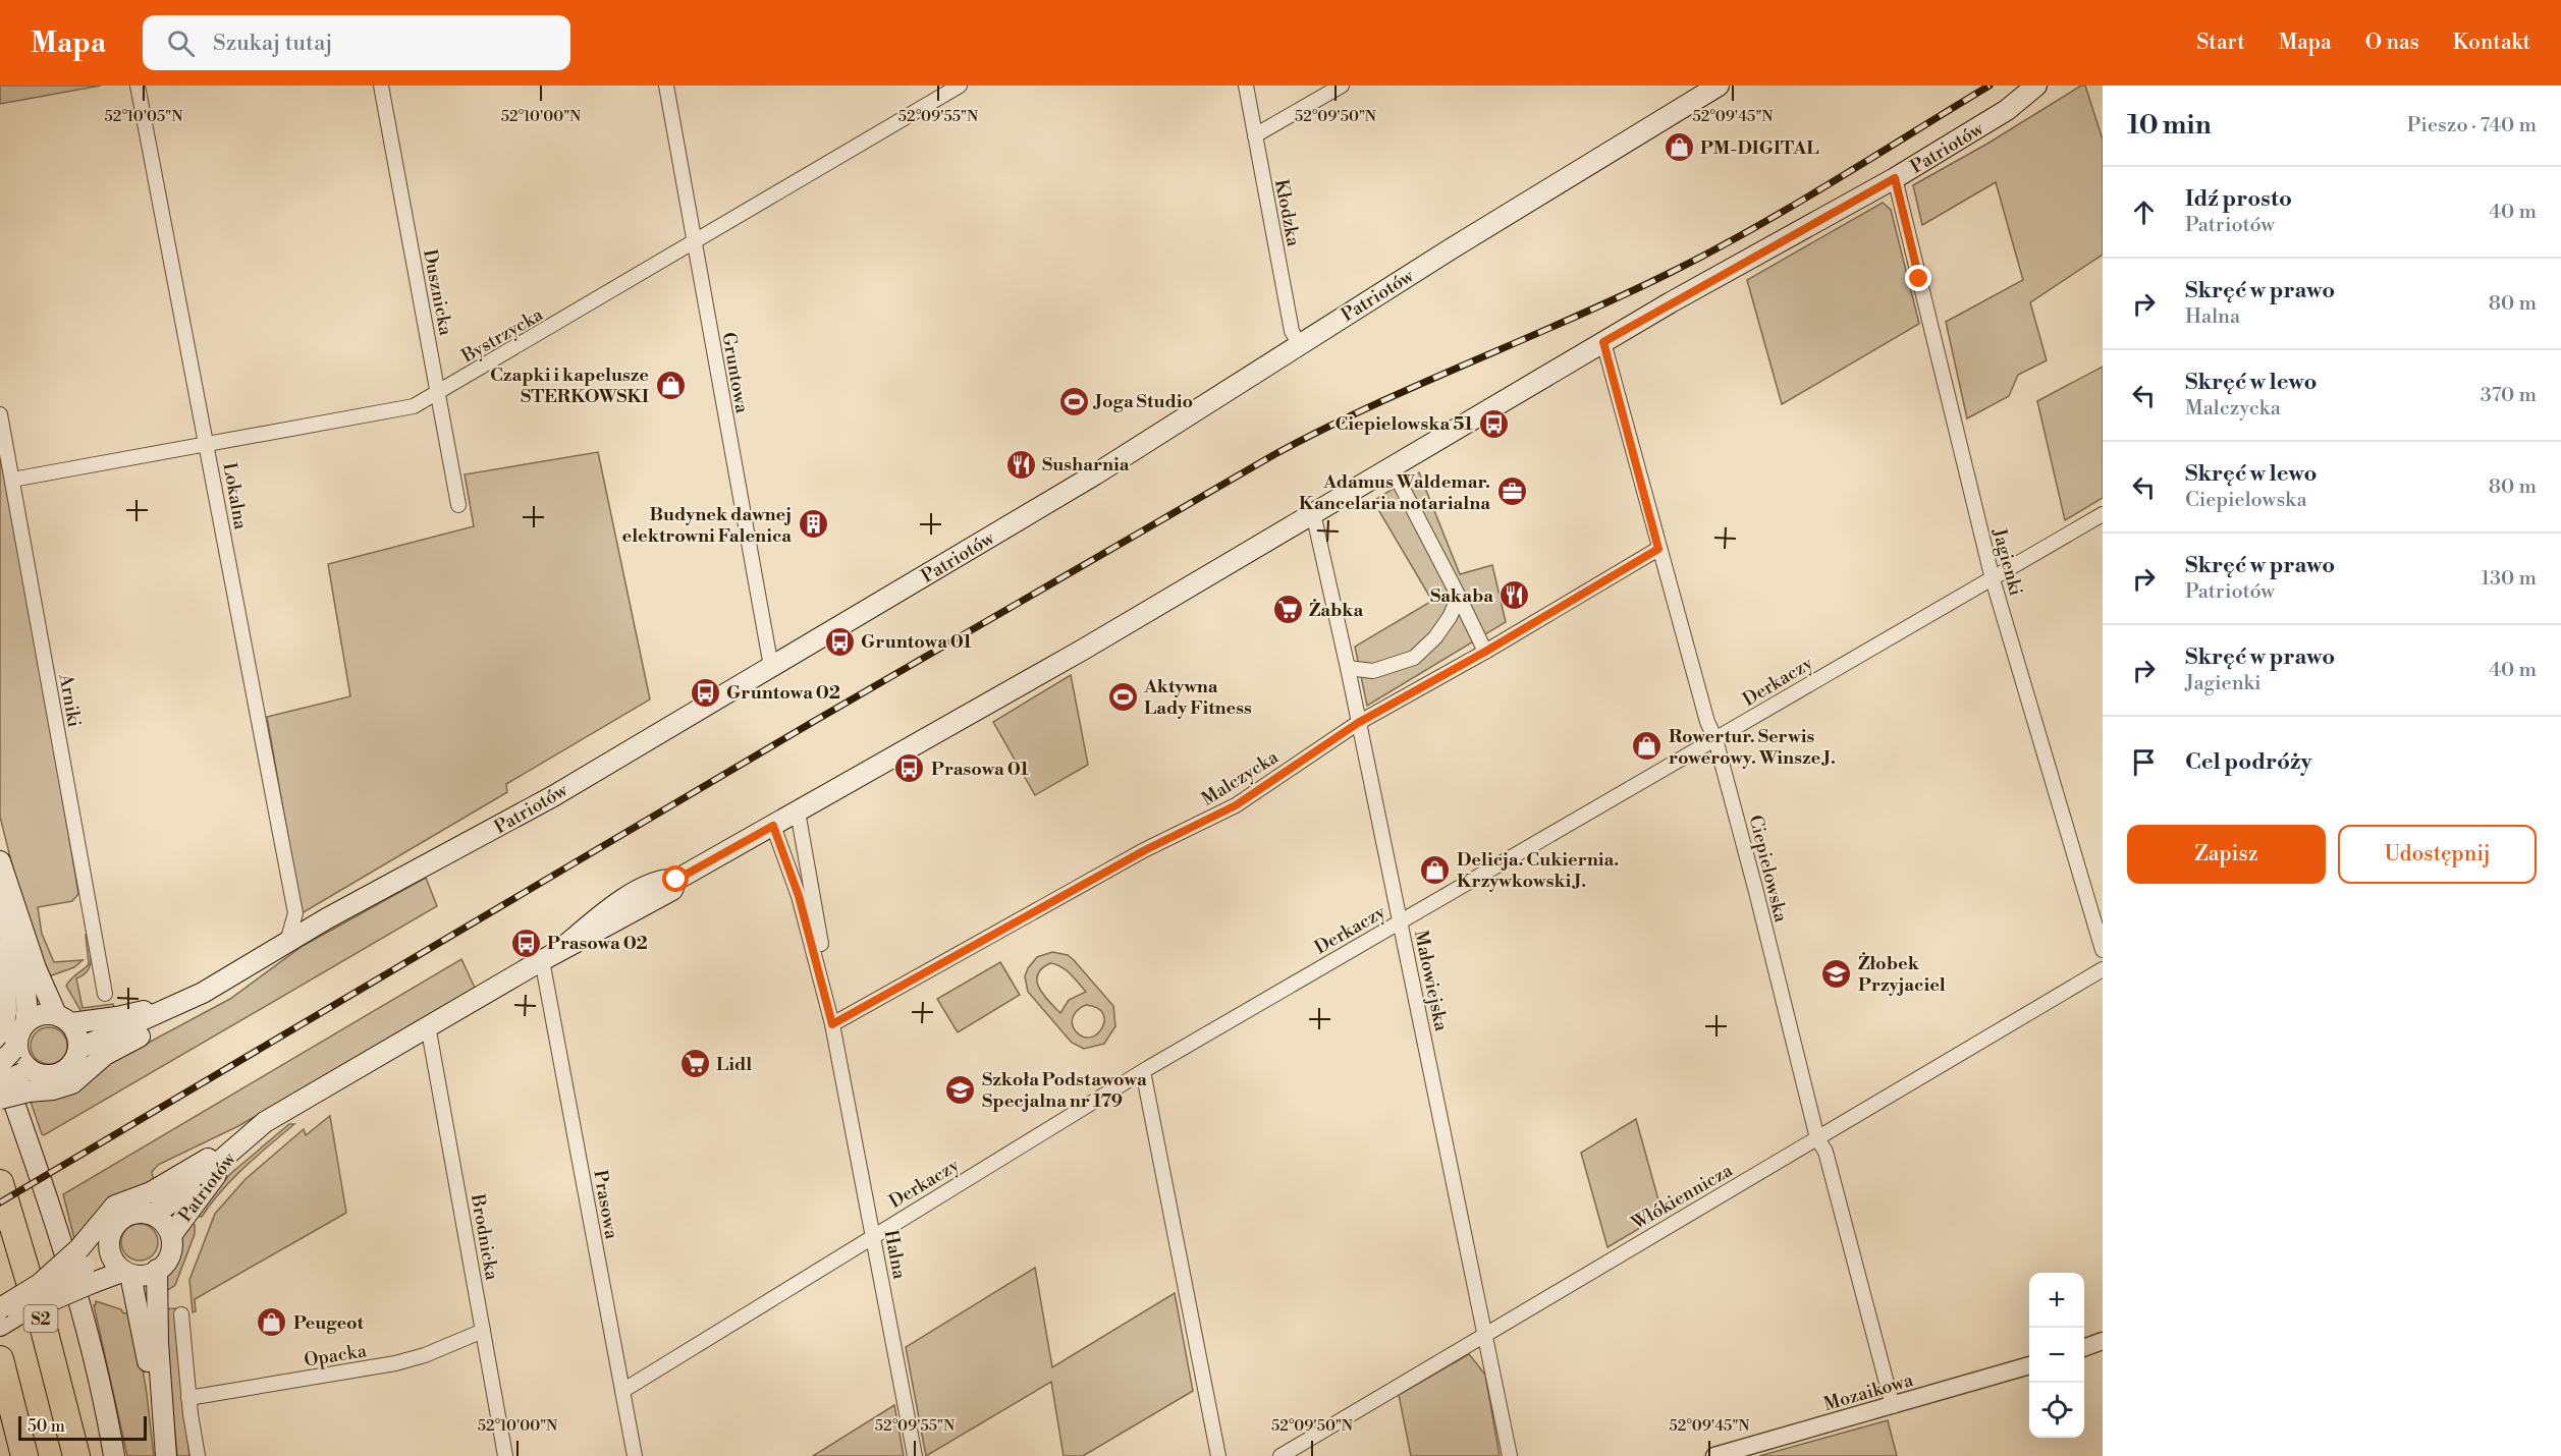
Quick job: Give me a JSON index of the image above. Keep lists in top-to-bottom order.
{
  "streets": {
    "highway": ["S2"],
    "main road": ["Patriotów"],
    "street": [
      "Kłodzka",
      "Dusznicka",
      "Bystrzycka",
      "Gruntowa",
      "Lokalna",
      "Jagienki",
      "Derkaczy",
      "Arniki",
      "Malczycka",
      "Ciepielowska",
      "Małowiejska",
      "Włókiennicza",
      "Prasowa",
      "Brodnicka",
      "Halna",
      "Opacka",
      "Mozaikowa"
    ]
  },
  "crossings": [
    ["Patriotów", "Kłodzka"],
    ["Patriotów", "Gruntowa"],
    ["Patriotów", "Lokalna"],
    ["Patriotów", "Jagienki"],
    ["Patriotów", "Ciepielowska"],
    ["Patriotów", "Małowiejska"],
    ["Patriotów", "Prasowa"],
    ["Patriotów", "Brodnicka"],
    ["Patriotów", "Halna"],
    ["Dusznicka", "Bystrzycka"],
    ["Bystrzycka", "Gruntowa"],
    ["Bystrzycka", "Lokalna"],
    ["Bystrzycka", "Arniki"],
    ["Jagienki", "Derkaczy"],
    ["Derkaczy", "Ciepielowska"],
    ["Derkaczy", "Małowiejska"],
    ["Derkaczy", "Prasowa"],
    ["Derkaczy", "Halna"],
    ["Malczycka", "Ciepielowska"],
    ["Malczycka", "Małowiejska"],
    ["Malczycka", "Halna"],
    ["Ciepielowska", "Włókiennicza"],
    ["Ciepielowska", "Mozaikowa"],
    ["Małowiejska", "Włókiennicza"],
    ["Brodnicka", "Opacka"]
  ],
  "places": {
    "shop": [
      "PM-DIGITAL",
      "Czapki i kapelusze STERKOWSKI",
      "Rowertur. Serwis rowerowy. Winsze J.",
      "Delicja. Cukiernia. Krzywkowski J.",
      "Peugeot"
    ],
    "sports": ["Joga Studio", "Aktywna Lady Fitness"],
    "bus stop": [
      "Ciepielowska 51",
      "Gruntowa 01",
      "Gruntowa 02",
      "Prasowa 01",
      "Prasowa 02"
    ],
    "restaurant": ["Susharnia", "Sakaba"],
    "office": ["Adamus Waldemar. Kancelaria notarialna"],
    "building": ["Budynek dawnej elektrowni Falenica"],
    "supermarket": ["Żabka", "Lidl"],
    "school or university": ["Żłobek Przyjaciel", "Szkoła Podstawowa Specjalna nr 179"]
  },
  "scale_bar": "50 m",
  "page": {
    "header": "Mapa",
    "search": "Szukaj tutaj",
    "nav": [
      "Start",
      "Mapa",
      "O nas",
      "Kontakt"
    ],
    "heading": ["10 min", "Pieszo · 740 m"],
    "list": [
      ["Idź prosto", "Patriotów", "40 m"],
      ["Skręć w prawo", "Halna", "80 m"],
      ["Skręć w lewo", "Malczycka", "370 m"],
      ["Skręć w lewo", "Ciepielowska", "80 m"],
      ["Skręć w prawo", "Patriotów", "130 m"],
      ["Skręć w prawo", "Jagienki", "40 m"],
      "Cel podróży"
    ],
    "buttons": ["Zapisz", "Udostępnij"],
    "map_buttons": ["+", "−"],
    "scale": "50 m"
  },
  "coordinates": [
    "52°10'05\"N",
    "52°10'00\"N",
    "52°09'55\"N",
    "52°09'50\"N",
    "52°09'45\"N"
  ]
}
